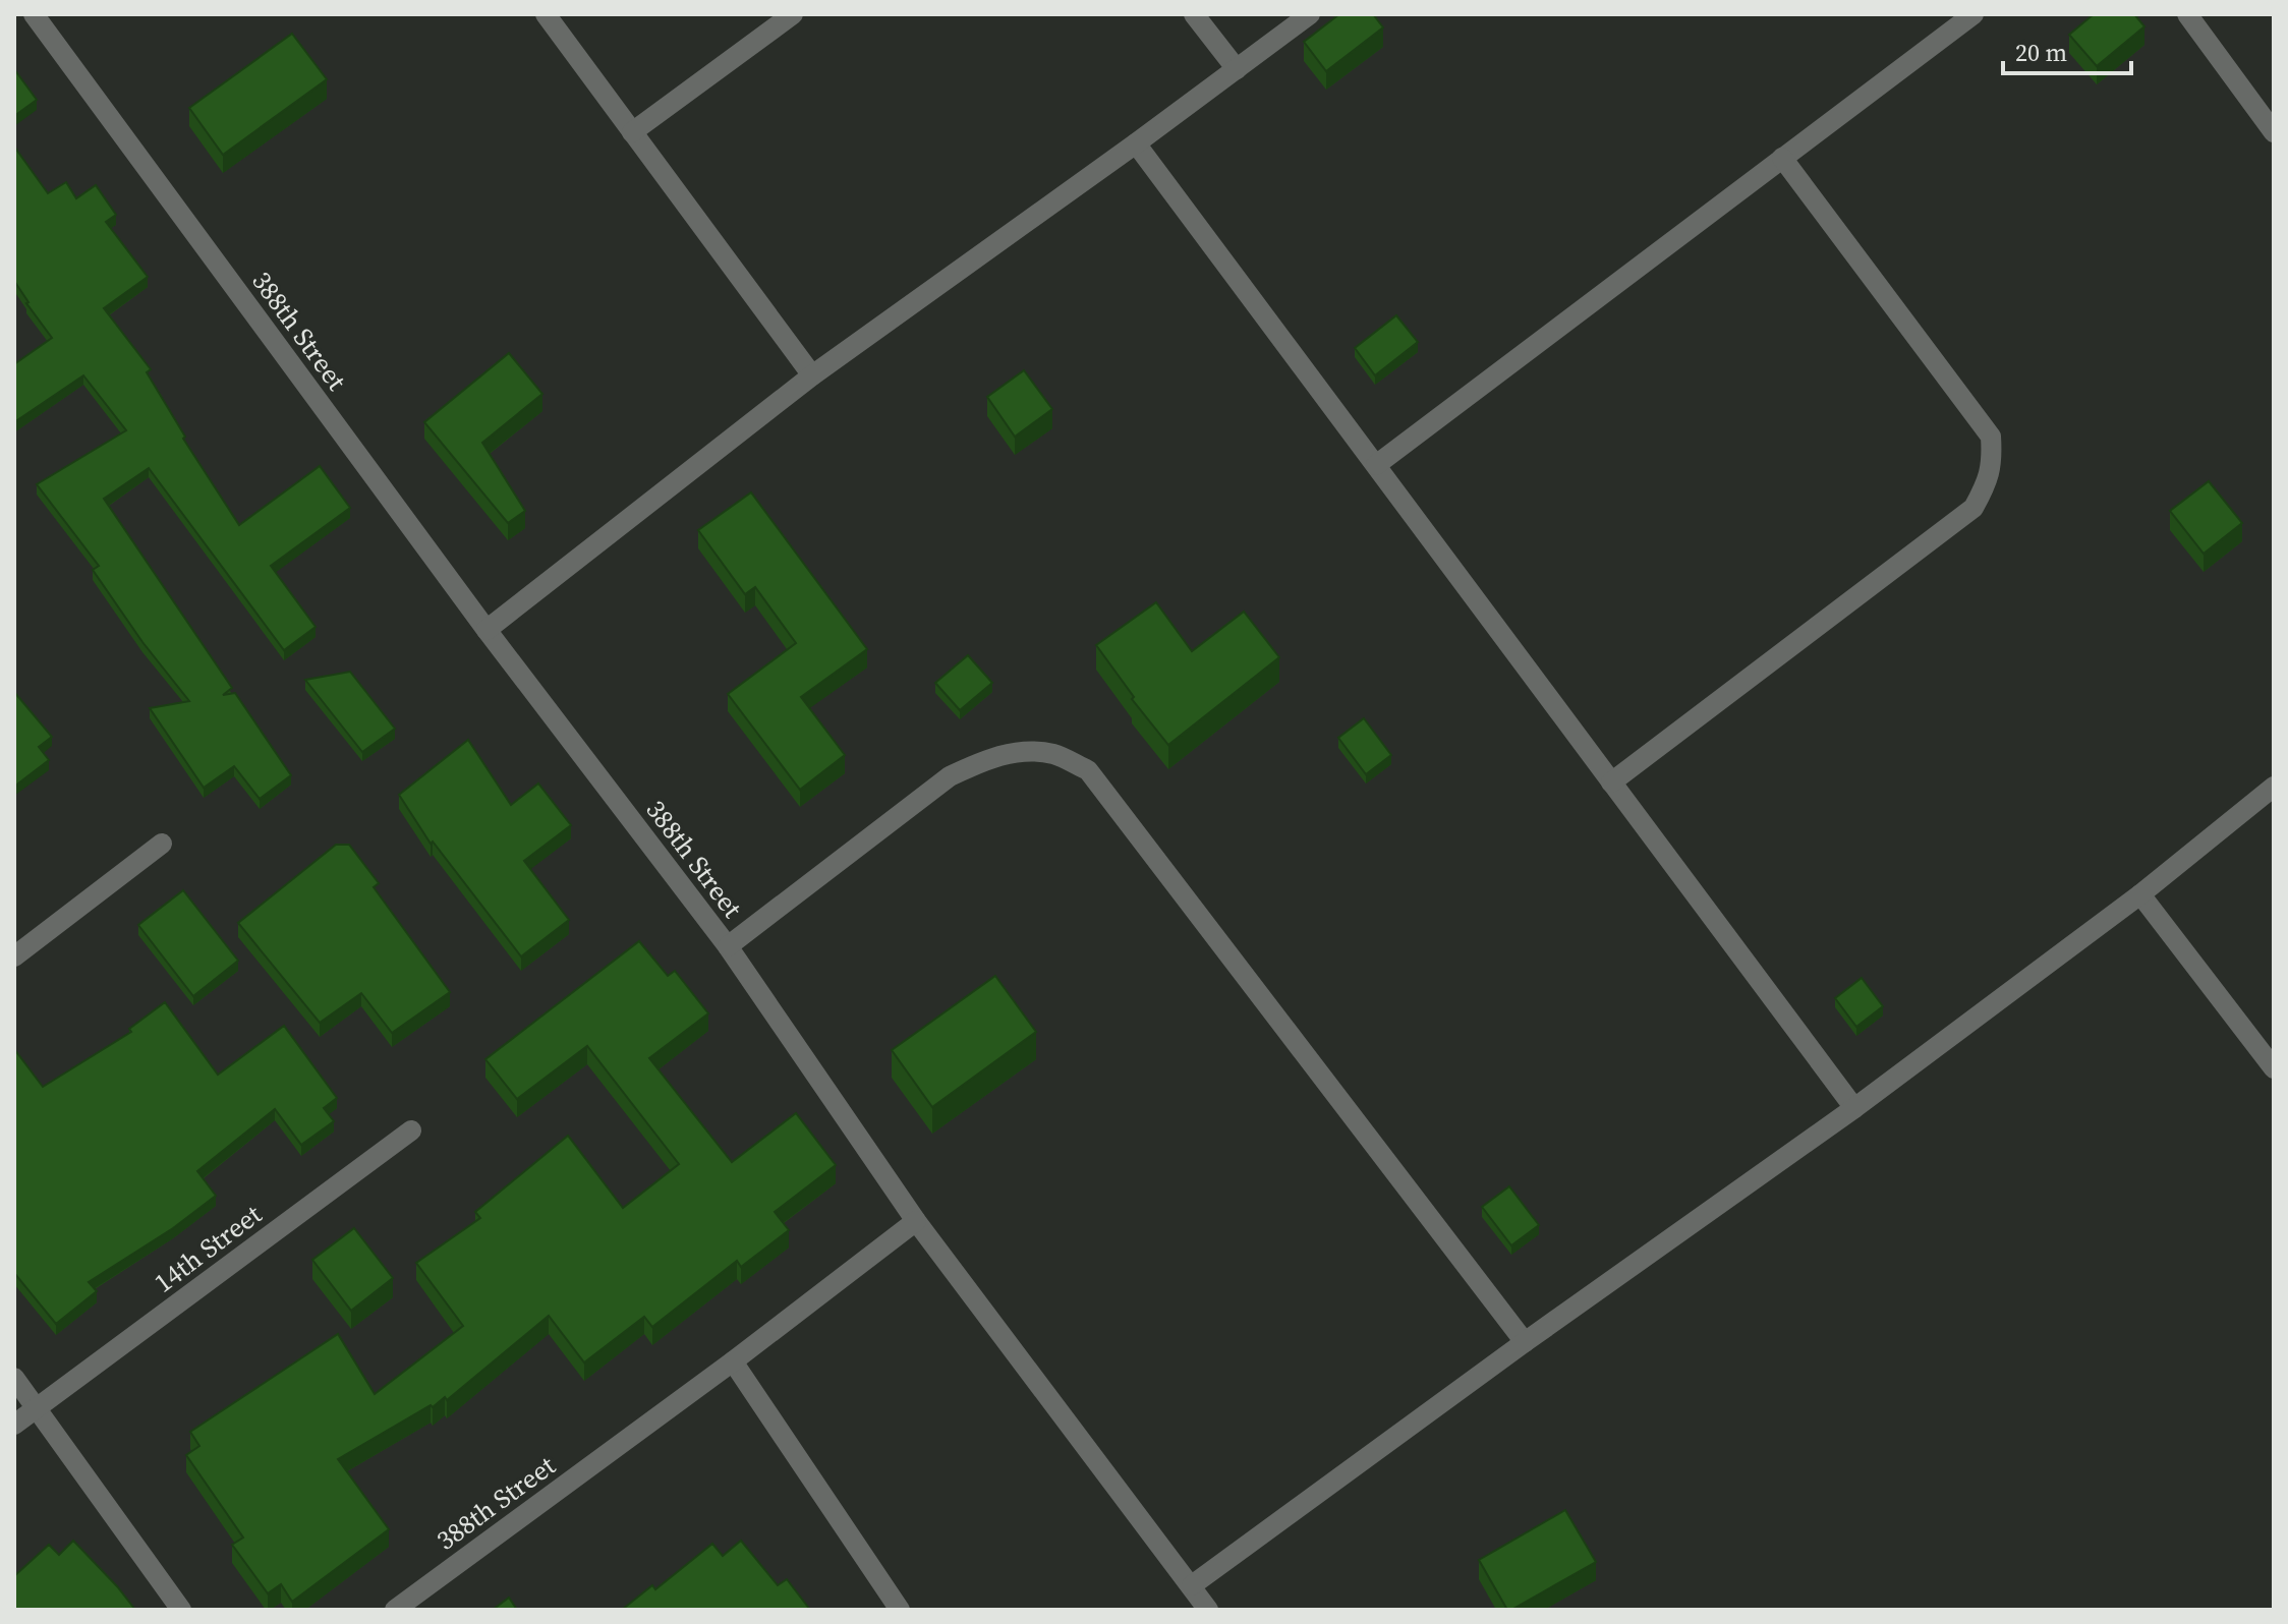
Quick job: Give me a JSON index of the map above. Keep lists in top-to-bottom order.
{
  "streets": {
    "street": ["388th Street", "14th Street"]
  },
  "scale_bar": "20 m"
}
